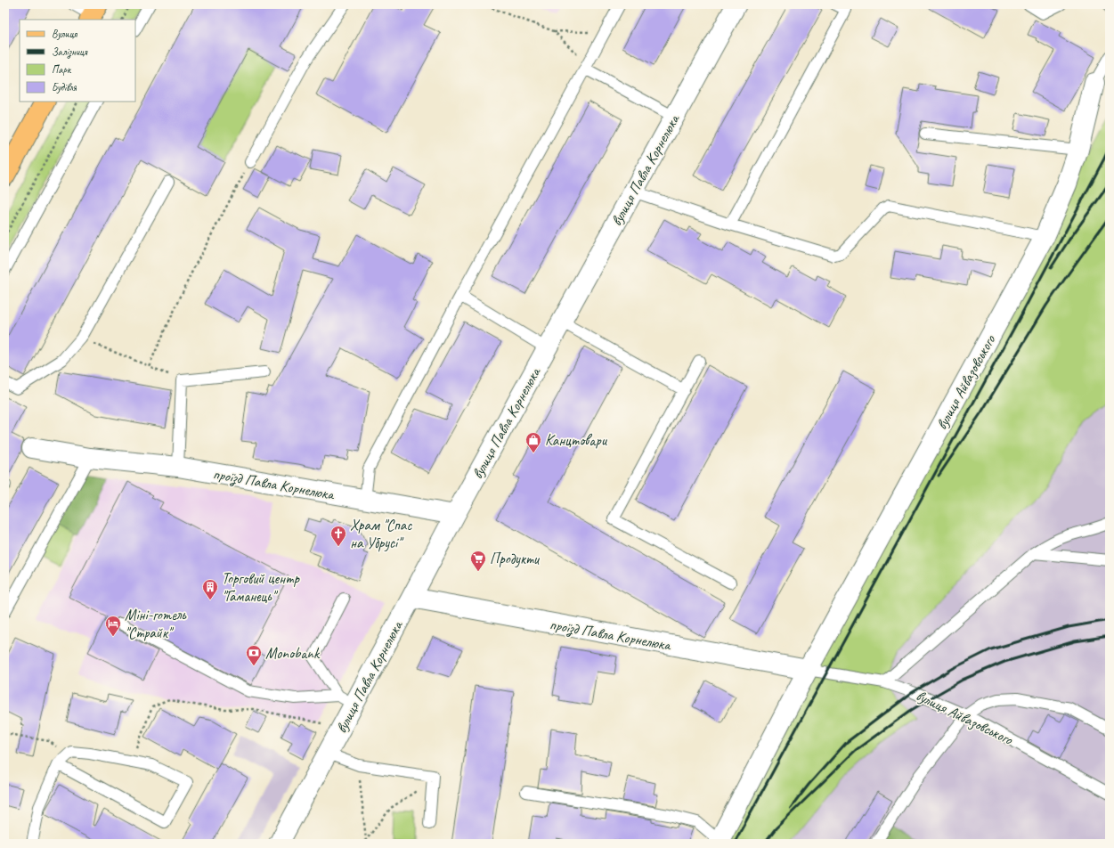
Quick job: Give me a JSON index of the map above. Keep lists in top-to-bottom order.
{
  "streets": {
    "street": ["вулиця Павла Корнелюка", "вулиця Айвазовського", "проїзд Павла Корнелюка"]
  },
  "crossings": [
    ["вулиця Павла Корнелюка", "проїзд Павла Корнелюка"],
    ["вулиця Айвазовського", "проїзд Павла Корнелюка"]
  ],
  "places": {
    "shop": ["Канцтовари"],
    "church": ["Храм \"Спас на Убрусі\""],
    "supermarket": ["Продукти"],
    "building": ["Торговий центр \"Гаманець\""],
    "hotel": ["Міні-готель \"Страйк\""],
    "bank": ["Monobank"]
  },
  "legend": [
    "Вулиця",
    "Залізниця",
    "Парк",
    "Будівля"
  ]
}
